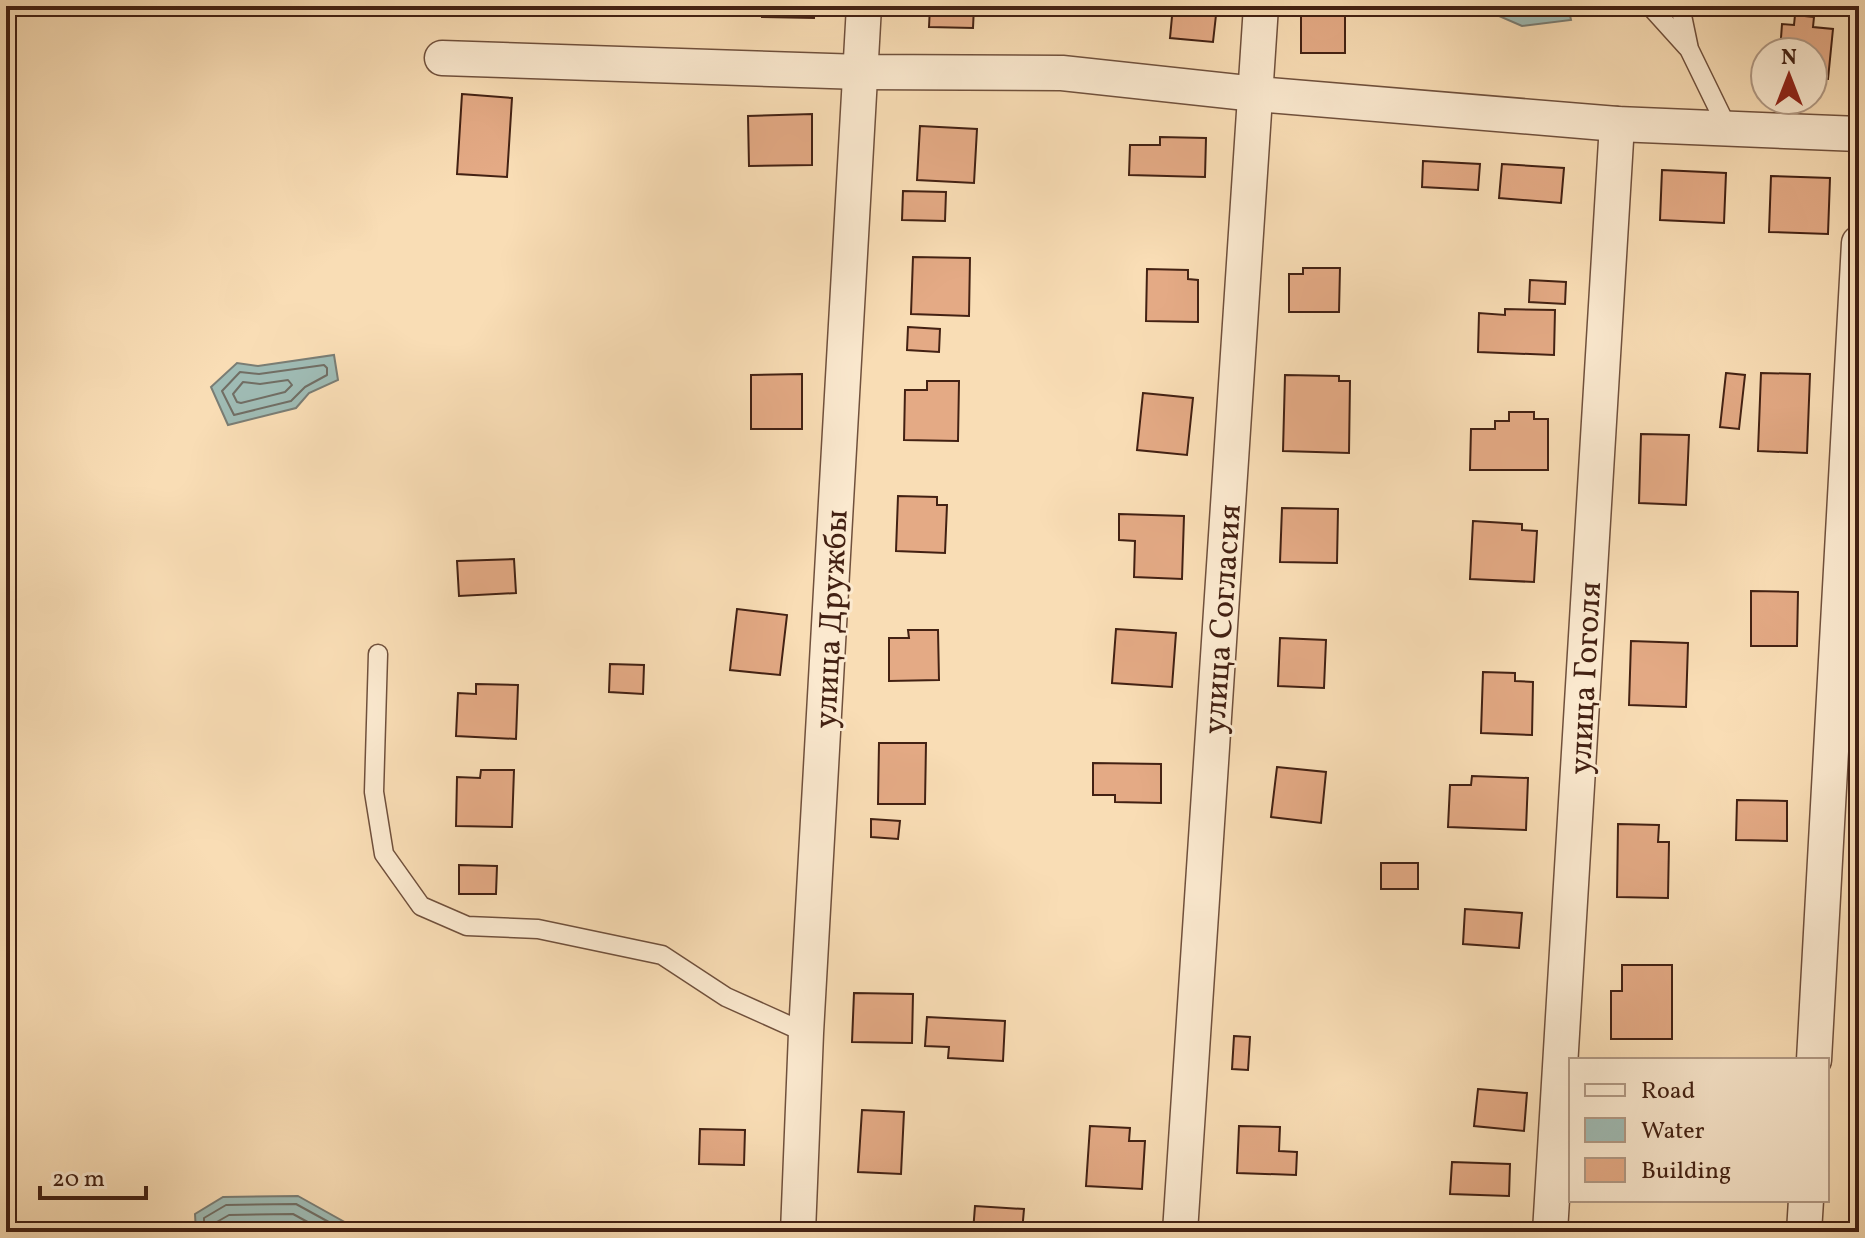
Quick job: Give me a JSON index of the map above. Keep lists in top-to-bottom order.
{
  "streets": {
    "street": ["улица Дружбы", "улица Согласия", "улица Гоголя"]
  },
  "legend": ["Road", "Water", "Building"],
  "scale_bar": "20 m",
  "north": "top"
}
